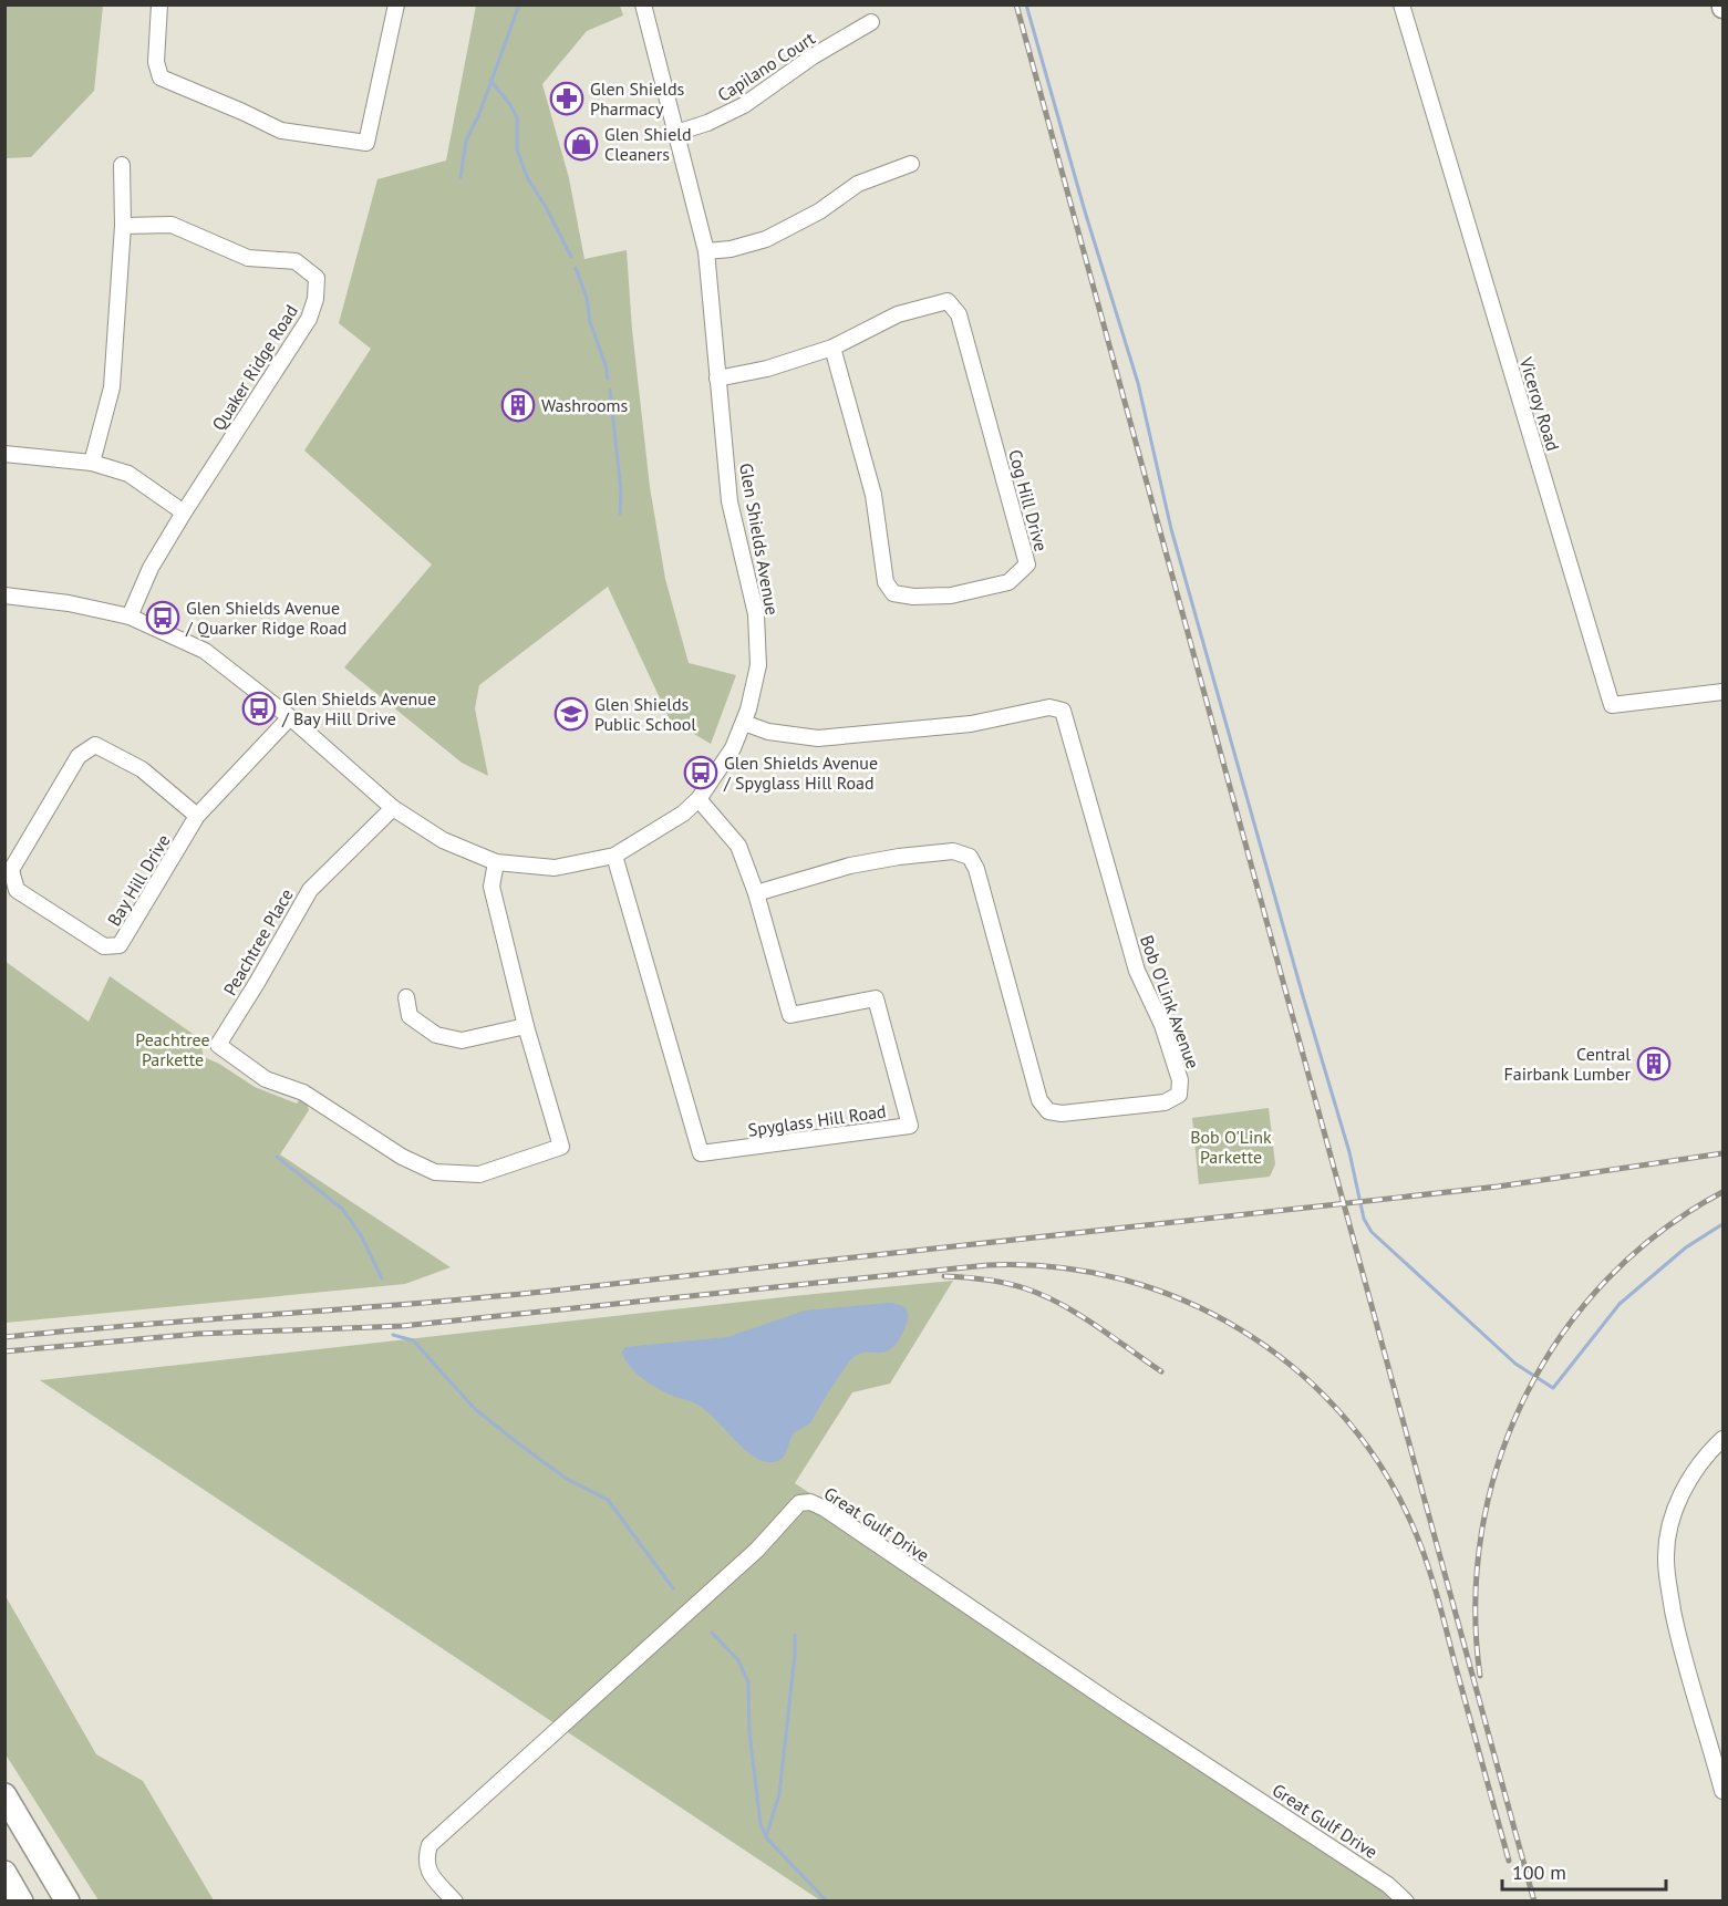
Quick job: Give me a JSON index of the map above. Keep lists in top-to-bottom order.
{
  "streets": {
    "street": [
      "Capilano Court",
      "Quaker Ridge Road",
      "Viceroy Road",
      "Cog Hill Drive",
      "Glen Shields Avenue",
      "Bay Hill Drive",
      "Peachtree Place",
      "Bob O'Link Avenue",
      "Spyglass Hill Road",
      "Great Gulf Drive"
    ]
  },
  "crossings": [
    ["Capilano Court", "Glen Shields Avenue"],
    ["Quaker Ridge Road", "Glen Shields Avenue"],
    ["Cog Hill Drive", "Glen Shields Avenue"],
    ["Glen Shields Avenue", "Bay Hill Drive"],
    ["Glen Shields Avenue", "Peachtree Place"],
    ["Glen Shields Avenue", "Bob O'Link Avenue"],
    ["Glen Shields Avenue", "Spyglass Hill Road"],
    ["Bob O'Link Avenue", "Spyglass Hill Road"]
  ],
  "parks": ["Peachtree Parkette", "Bob O'Link Parkette"],
  "places": {
    "pharmacy": ["Glen Shields Pharmacy"],
    "shop": ["Glen Shield Cleaners"],
    "building": ["Washrooms", "Central Fairbank Lumber"],
    "bus stop": ["Glen Shields Avenue / Quarker Ridge Road", "Glen Shields Avenue / Bay Hill Drive", "Glen Shields Avenue / Spyglass Hill Road"],
    "school or university": ["Glen Shields Public School"]
  },
  "scale_bar": "100 m"
}
